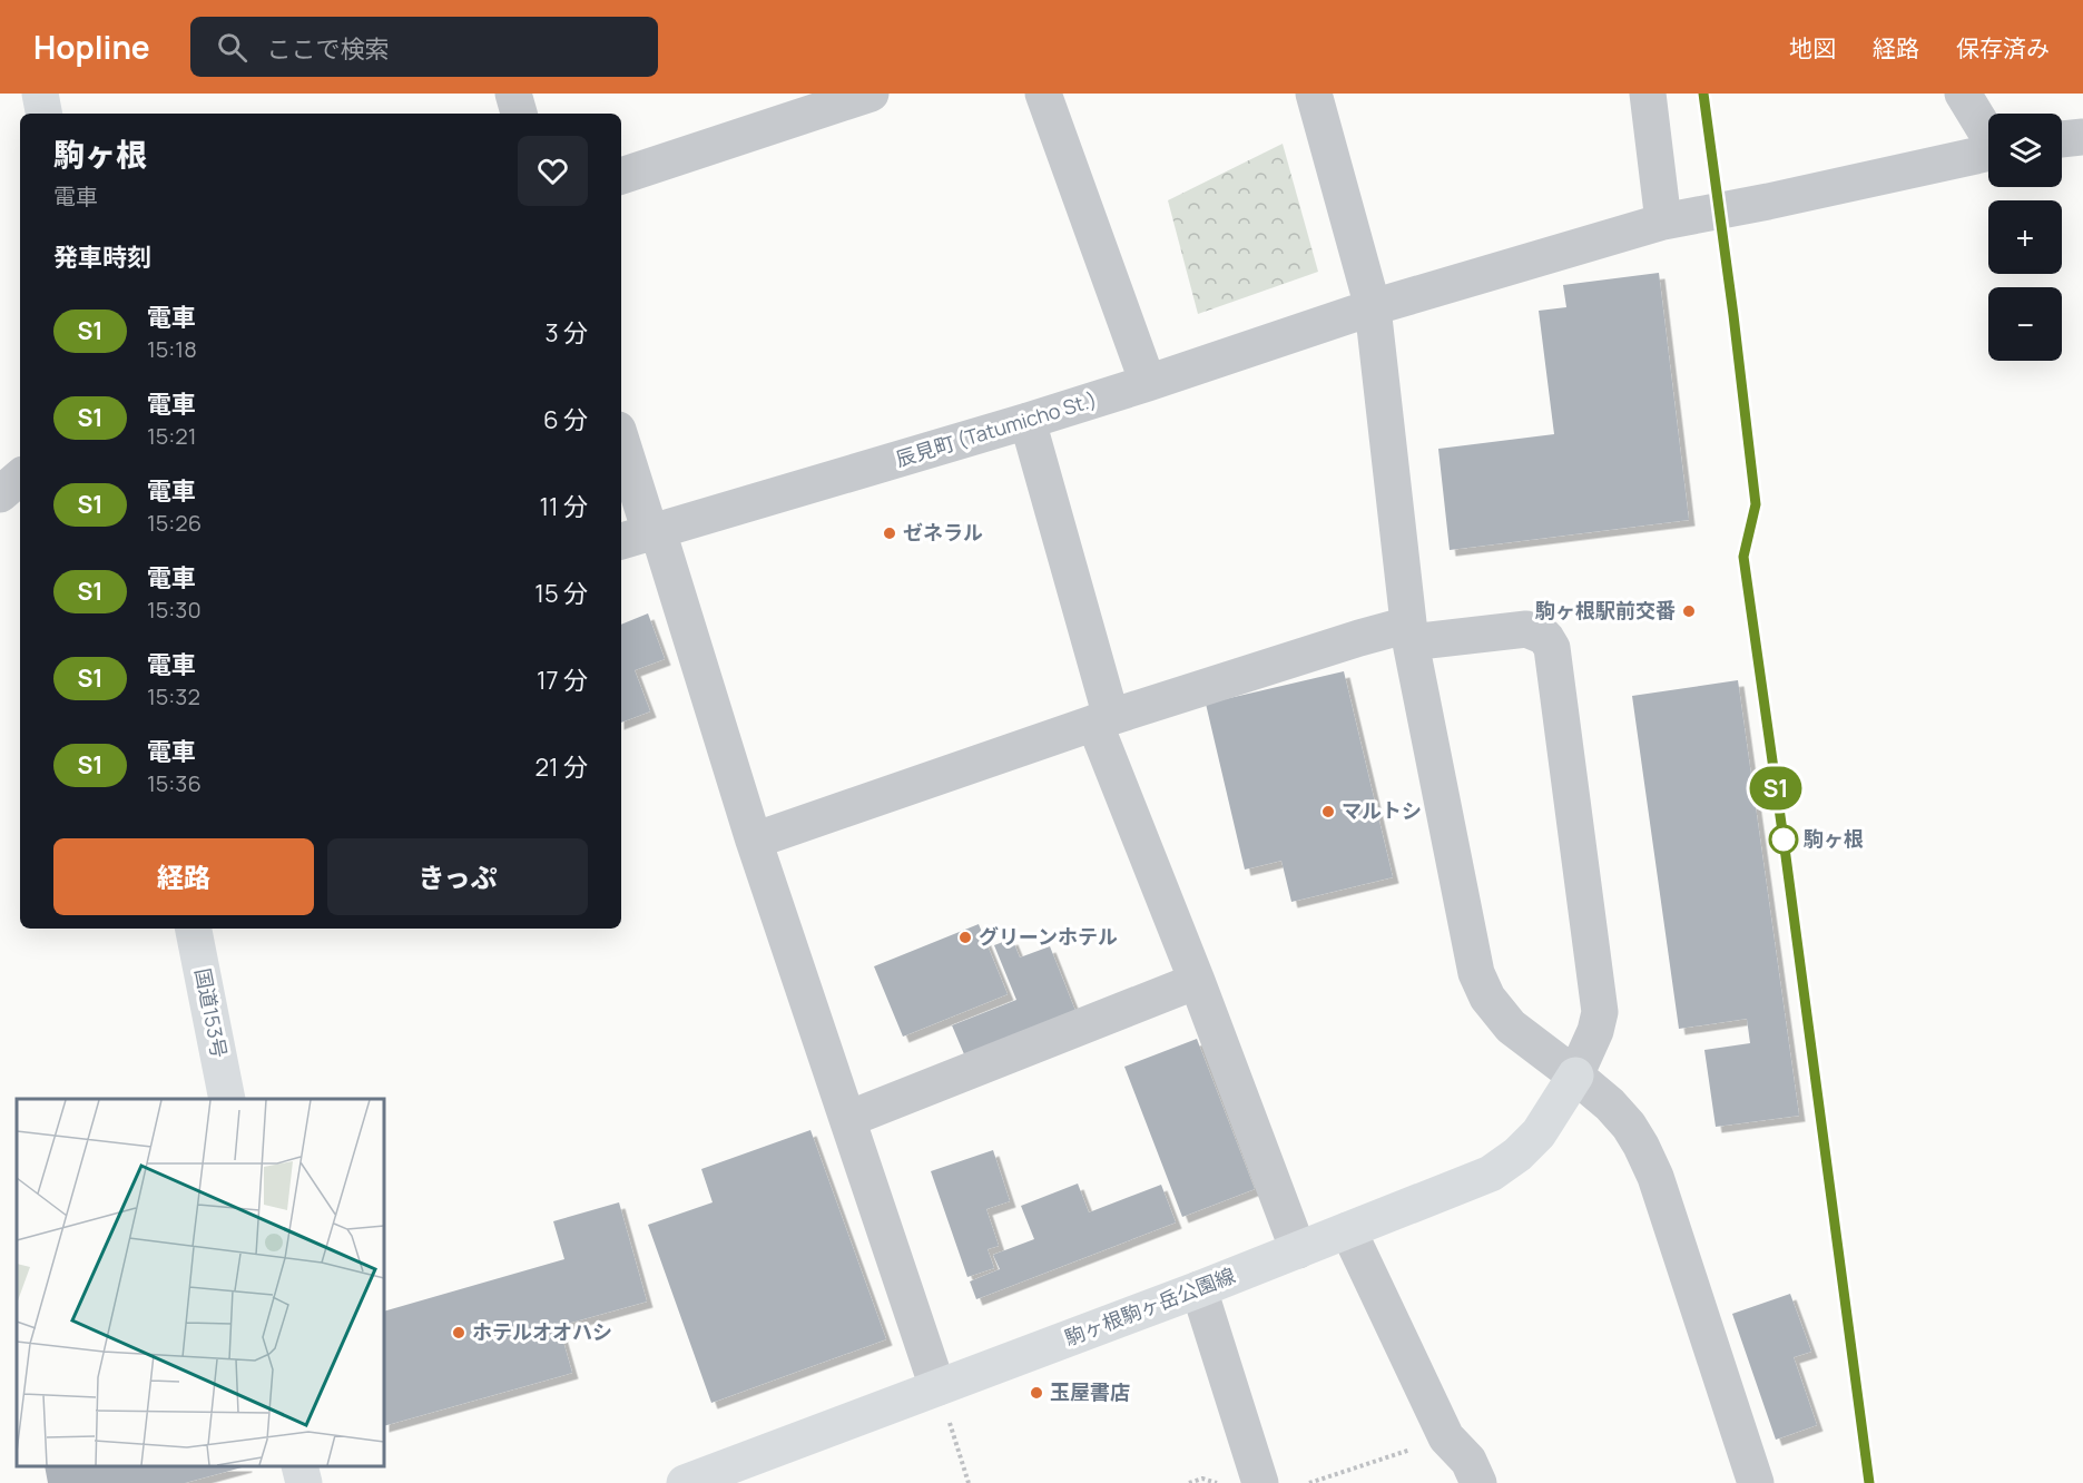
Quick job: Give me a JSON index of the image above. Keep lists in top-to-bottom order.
{
  "streets": {
    "main road": ["国道153号", "駒ヶ根駒ヶ岳公園線"],
    "street": ["辰見町 (Tatumicho St.)"]
  },
  "places": [
    "ゼネラル",
    "駒ヶ根駅前交番",
    "マルトシ",
    "駒ヶ根",
    "グリーンホテル",
    "ホテルオオハシ",
    "玉屋書店"
  ],
  "page": {
    "header": "Hopline",
    "search": "ここで検索",
    "nav": ["地図", "経路", "保存済み"],
    "on_map": "S1",
    "map_buttons": ["+", "−"],
    "heading": [
      ["駒ヶ根", "電車"],
      "発車時刻"
    ],
    "list": [
      {
        "mark": "S1",
        "name": "電車",
        "note": "15:18",
        "value": "3 分"
      },
      {
        "mark": "S1",
        "name": "電車",
        "note": "15:21",
        "value": "6 分"
      },
      {
        "mark": "S1",
        "name": "電車",
        "note": "15:26",
        "value": "11 分"
      },
      {
        "mark": "S1",
        "name": "電車",
        "note": "15:30",
        "value": "15 分"
      },
      {
        "mark": "S1",
        "name": "電車",
        "note": "15:32",
        "value": "17 分"
      },
      {
        "mark": "S1",
        "name": "電車",
        "note": "15:36",
        "value": "21 分"
      }
    ],
    "buttons": ["経路", "きっぷ"]
  }
}
